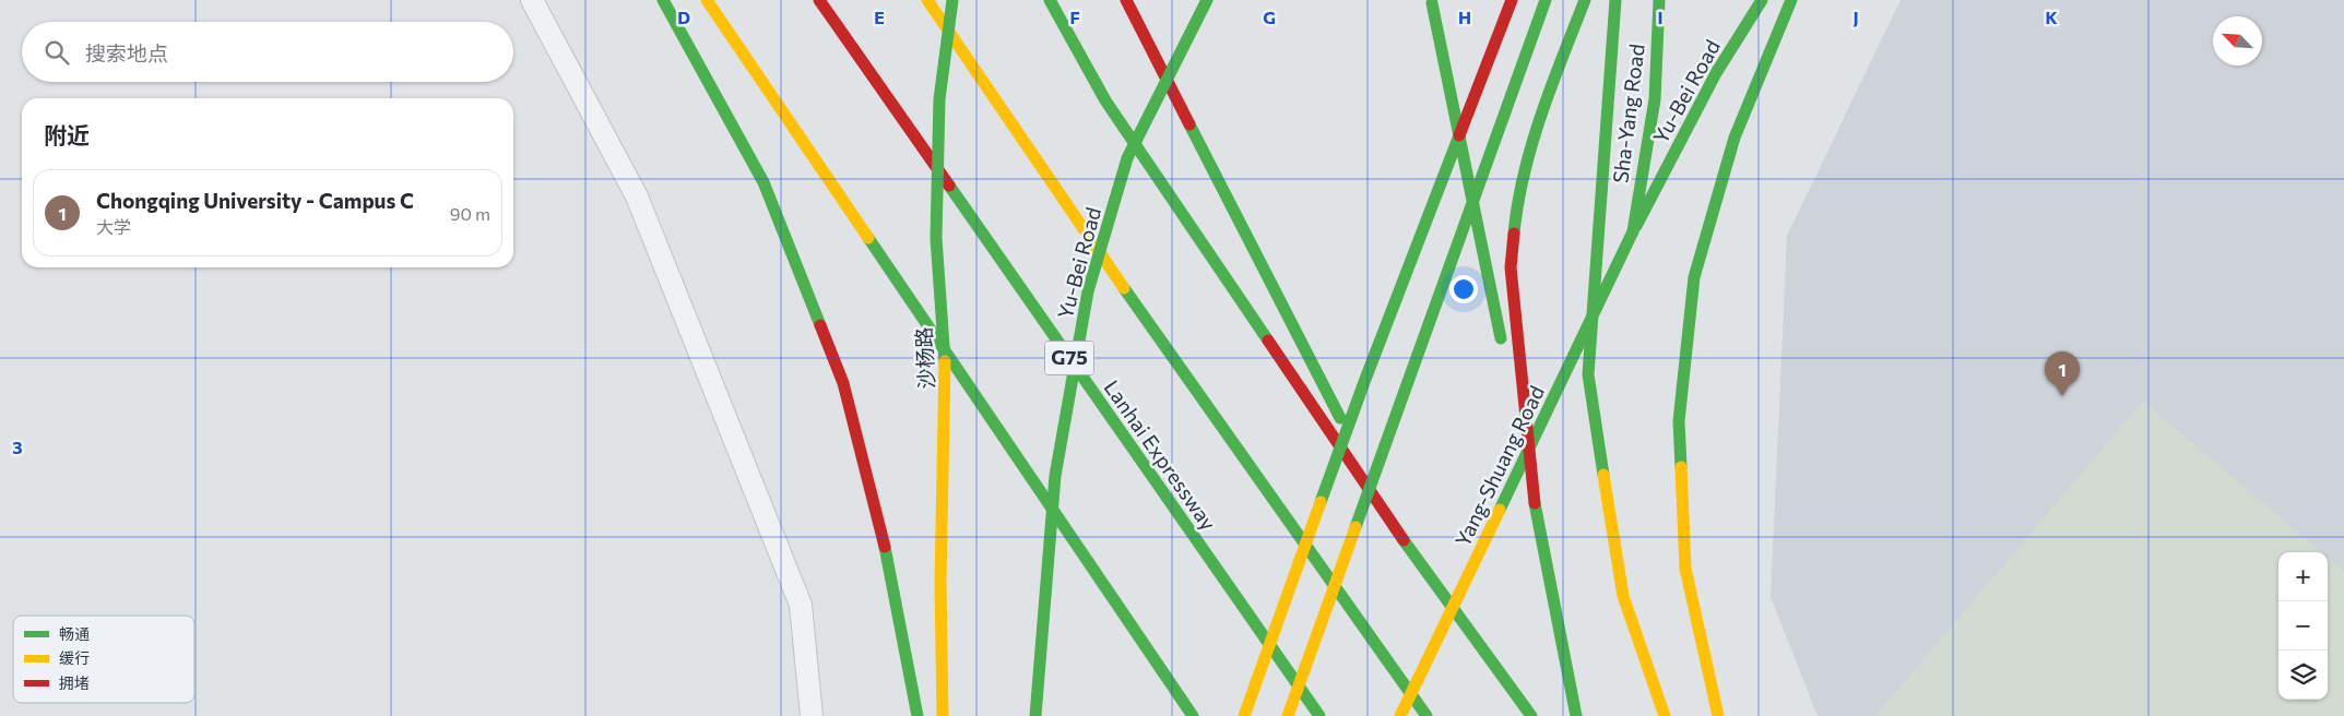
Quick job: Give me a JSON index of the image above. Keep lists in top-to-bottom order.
{
  "streets": {
    "main road": [
      "Yu-Bei Road",
      "Sha-Yang Road",
      "沙杨路",
      "G75",
      "Lanhai Expressway",
      "Yang-Shuang Road"
    ]
  },
  "crossings": [
    ["Yu-Bei Road", "Sha-Yang Road"],
    ["Yu-Bei Road", "Yang-Shuang Road"],
    ["Sha-Yang Road", "Yang-Shuang Road"]
  ],
  "legend": ["畅通", "缓行", "拥堵"],
  "north": "top left",
  "page": {
    "search": "搜索地点",
    "heading": "附近",
    "list": [
      {
        "mark": "1",
        "name": "Chongqing University - Campus C",
        "note": "大学",
        "value": "90 m"
      }
    ],
    "pins": "1",
    "map_buttons": ["+", "−"]
  },
  "grid": {
    "columns": [
      "D",
      "E",
      "F",
      "G",
      "H",
      "I",
      "J",
      "K"
    ],
    "rows": ["3"]
  }
}
